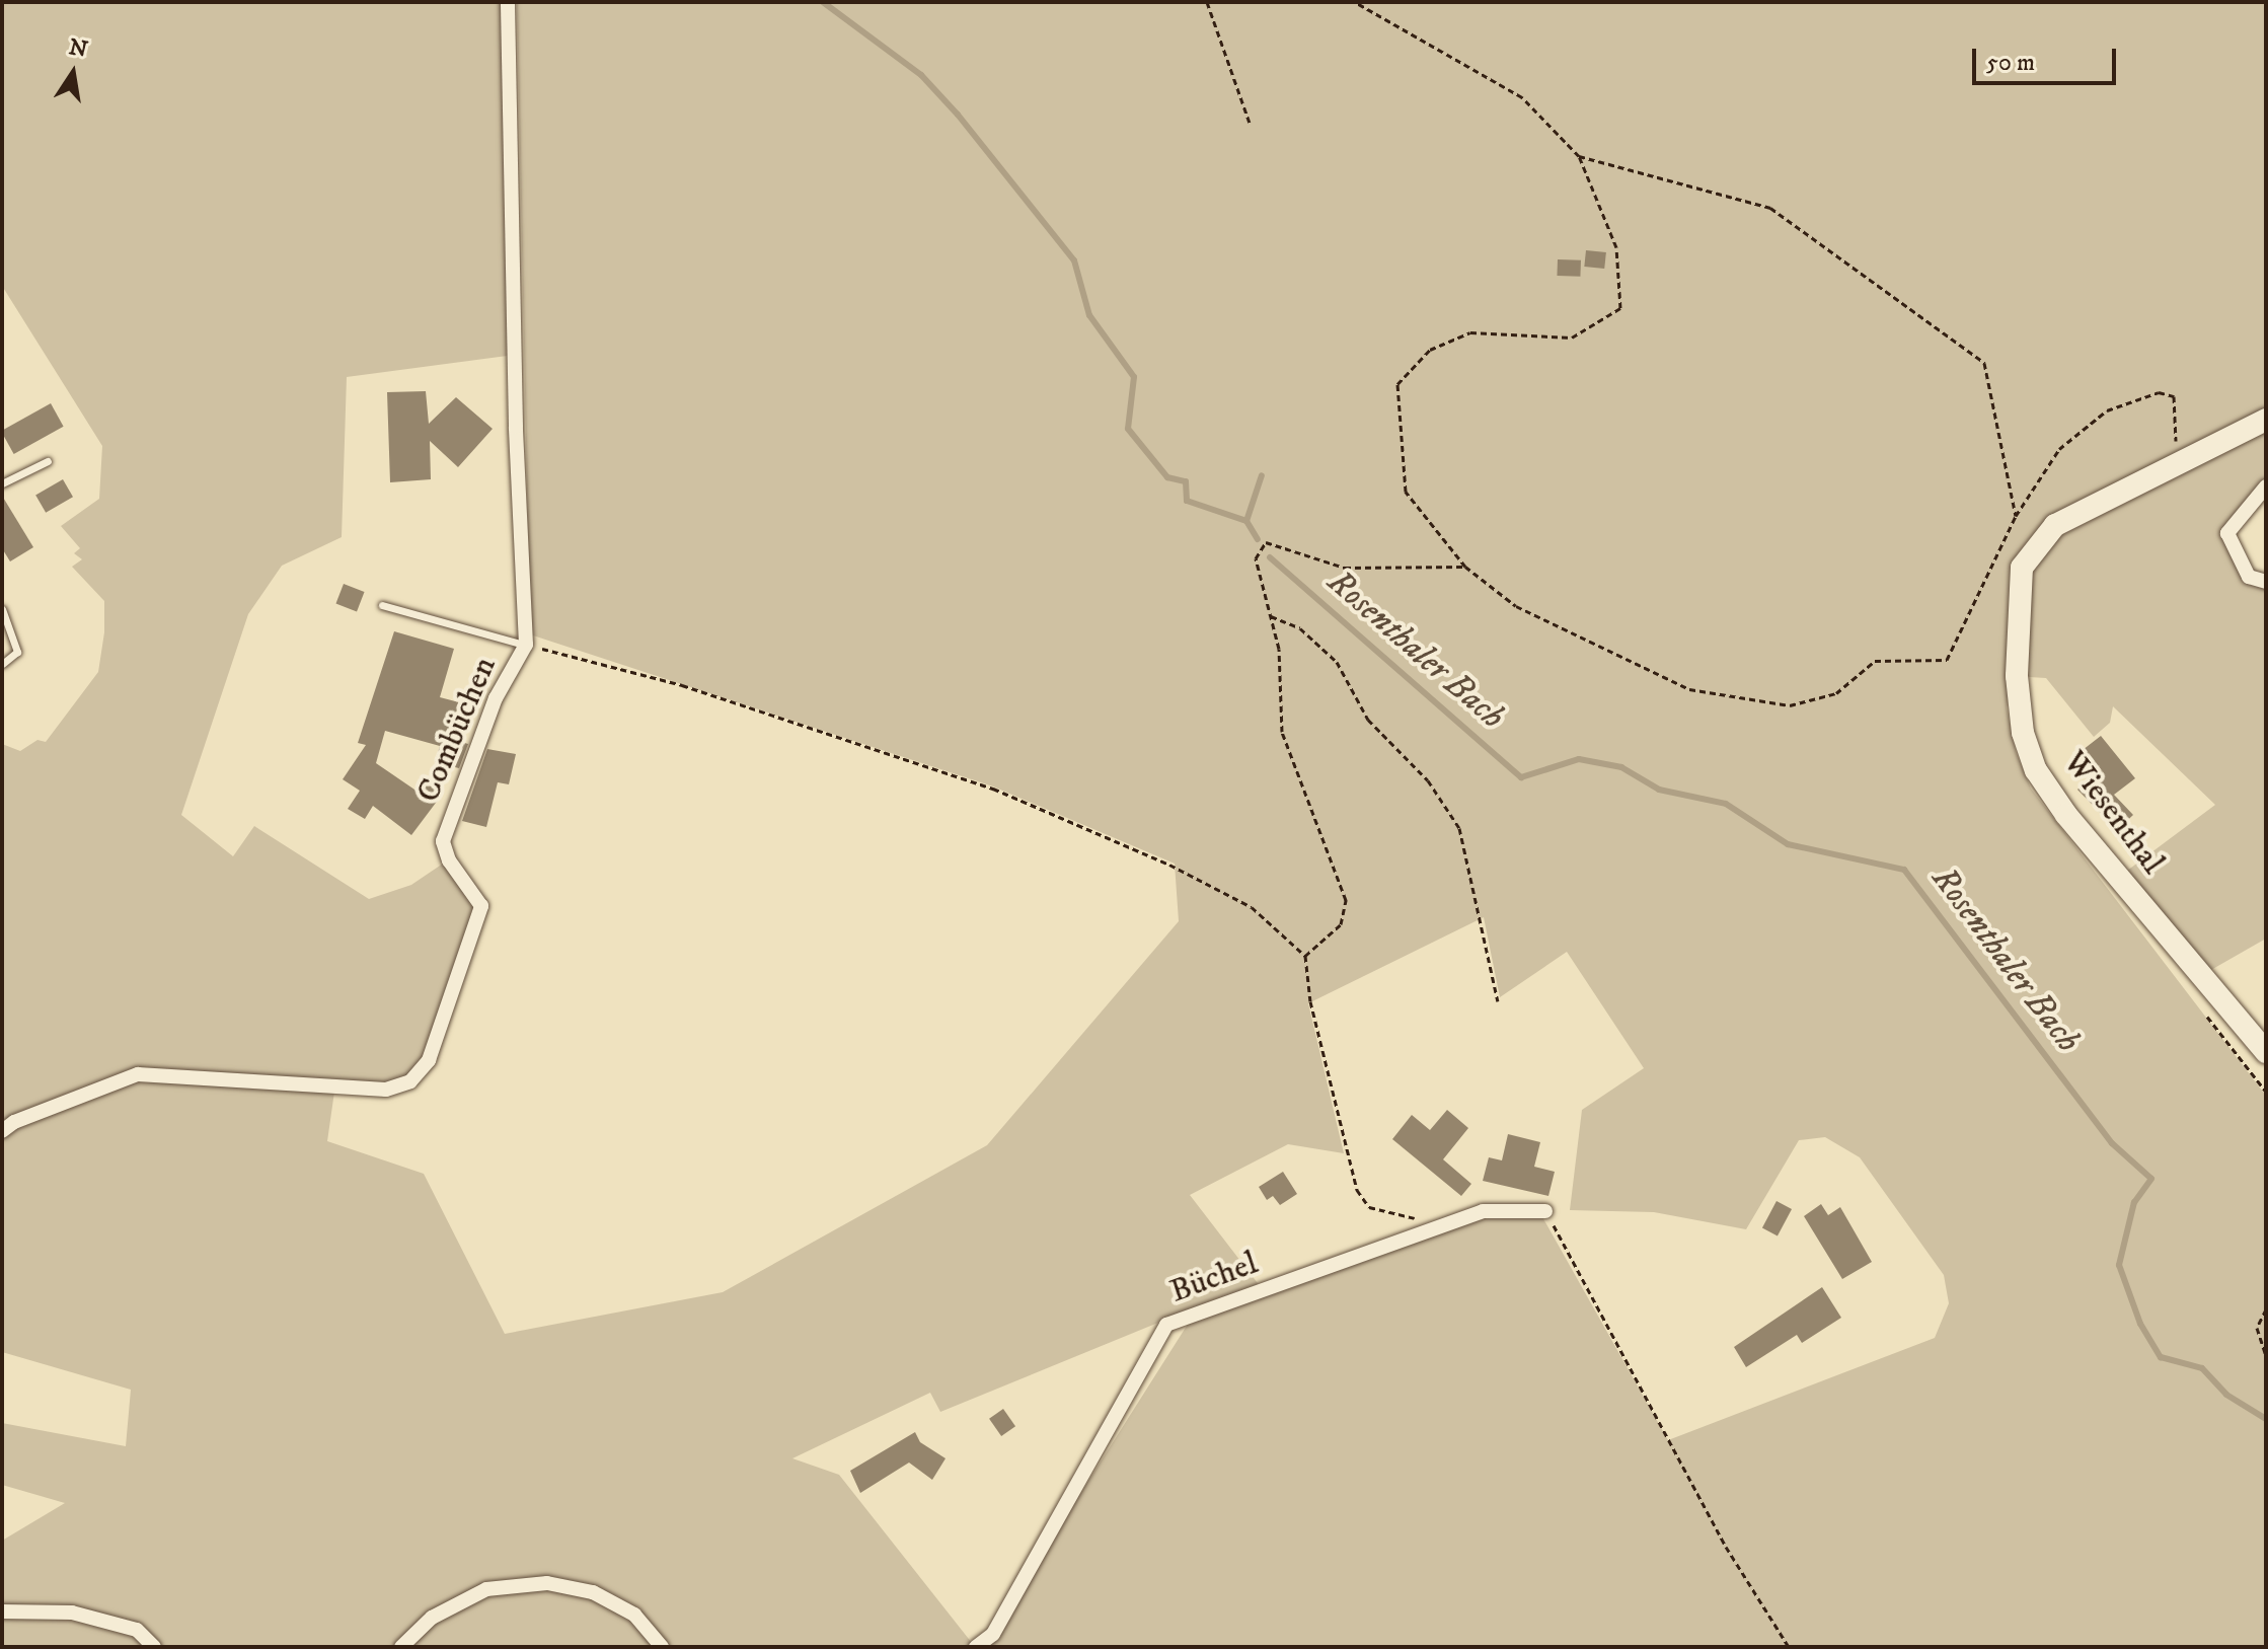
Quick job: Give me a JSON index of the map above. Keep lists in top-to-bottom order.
{
  "streets": {
    "street": ["Combüchen", "Wiesenthal", "Büchel"]
  },
  "water": ["Rosenthaler Bach"],
  "scale_bar": "50 m",
  "north": "top"
}
